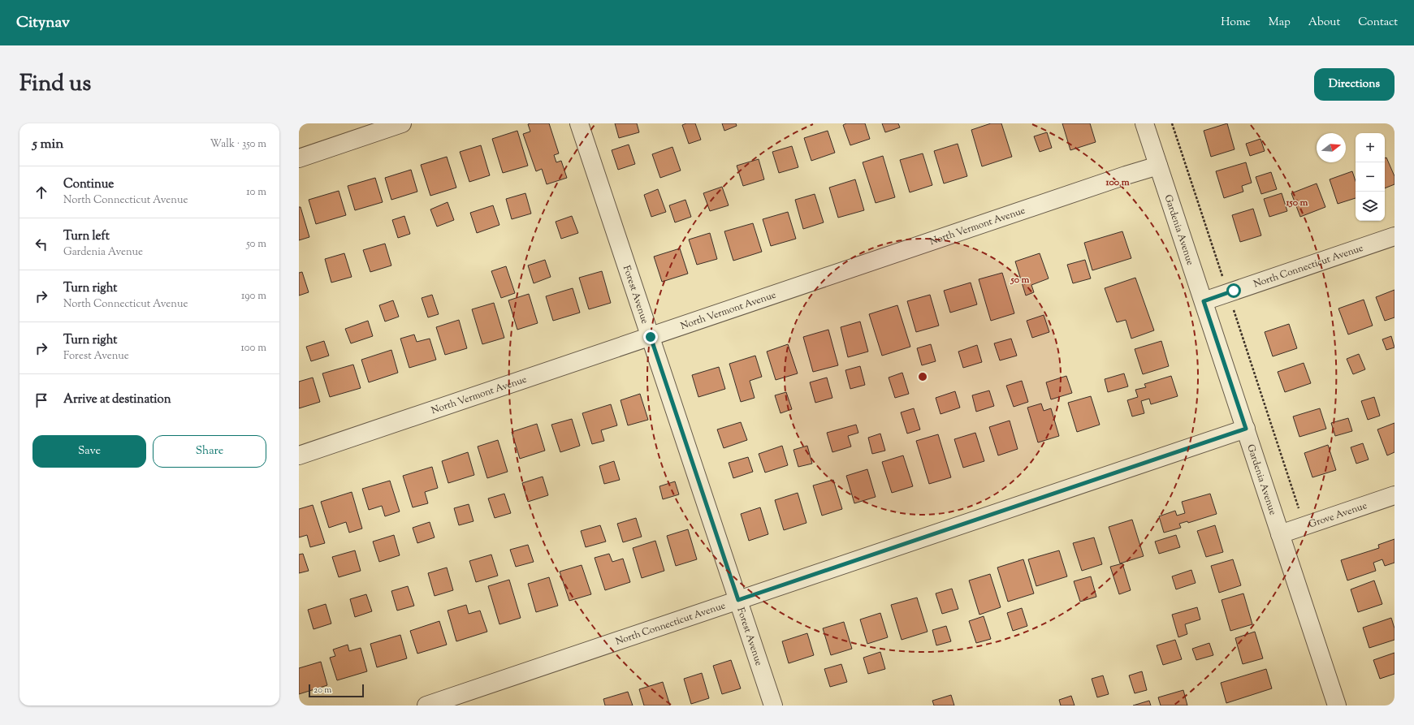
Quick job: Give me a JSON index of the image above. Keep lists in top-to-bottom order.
{
  "streets": {
    "street": [
      "North Vermont Avenue",
      "Gardenia Avenue",
      "North Connecticut Avenue",
      "Forest Avenue",
      "Grove Avenue"
    ]
  },
  "crossings": [
    ["North Vermont Avenue", "Gardenia Avenue"],
    ["North Vermont Avenue", "Forest Avenue"],
    ["Gardenia Avenue", "North Connecticut Avenue"],
    ["Gardenia Avenue", "Grove Avenue"],
    ["North Connecticut Avenue", "Forest Avenue"]
  ],
  "scale_bar": "20 m",
  "north": "right",
  "page": {
    "header": "Citynav",
    "nav": [
      "Home",
      "Map",
      "About",
      "Contact"
    ],
    "title": "Find us",
    "buttons": [
      "Directions",
      ["Save", "Share"]
    ],
    "heading": ["5 min", "Walk · 350 m"],
    "map_buttons": ["+", "−"],
    "list": [
      ["Continue", "North Connecticut Avenue", "10 m"],
      ["Turn left", "Gardenia Avenue", "50 m"],
      ["Turn right", "North Connecticut Avenue", "190 m"],
      ["Turn right", "Forest Avenue", "100 m"],
      "Arrive at destination"
    ],
    "scale": "20 m"
  },
  "rings": ["100 m", "150 m", "50 m"]
}
